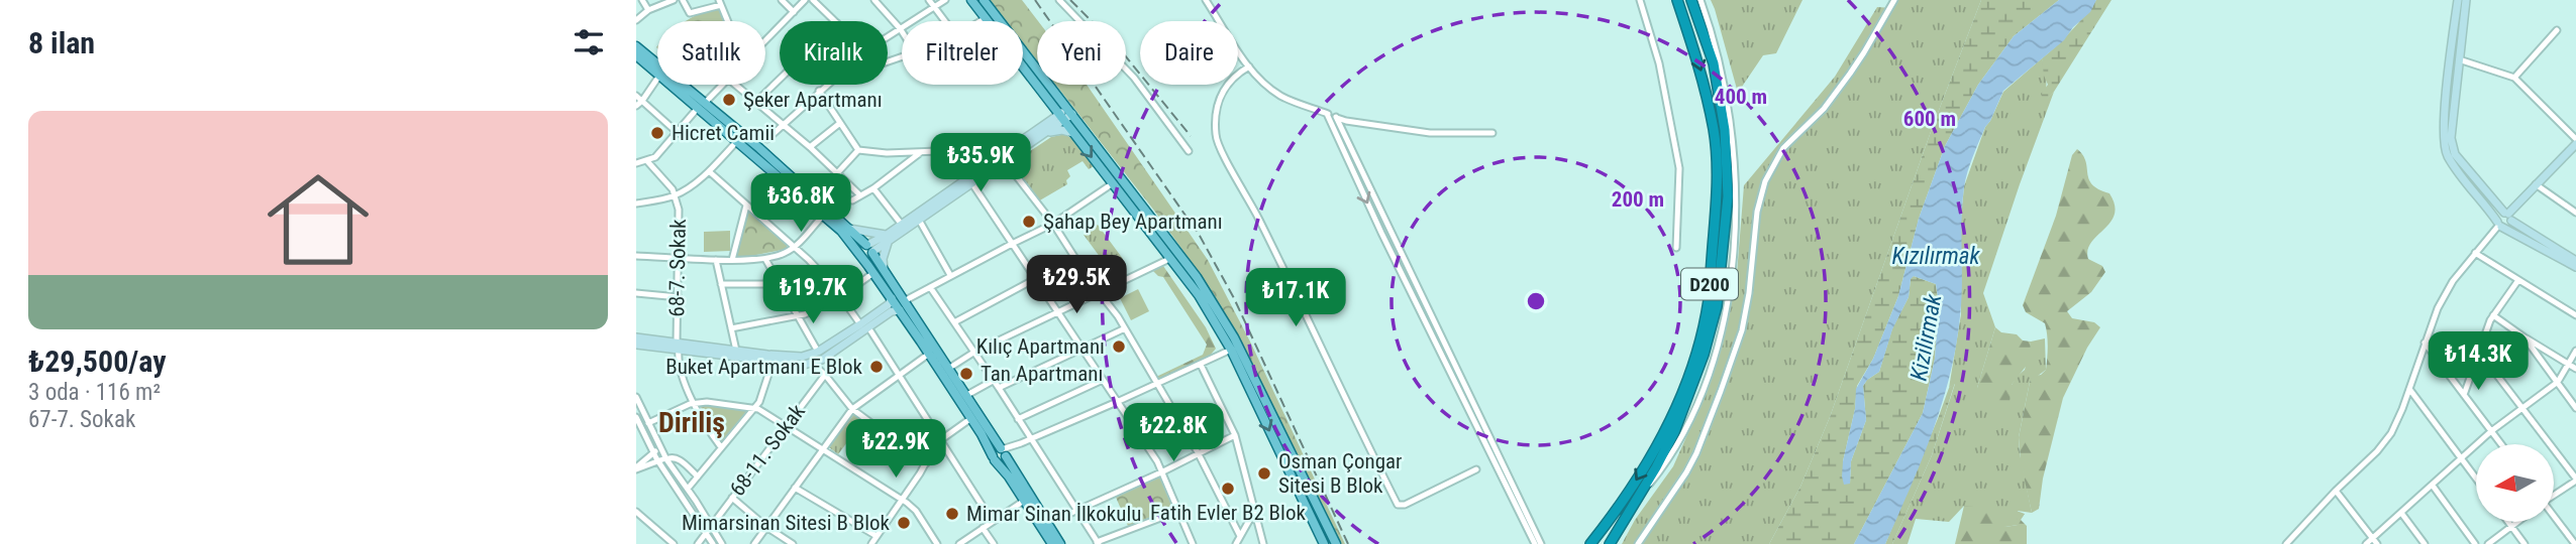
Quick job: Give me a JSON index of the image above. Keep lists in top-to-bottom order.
{
  "streets": {
    "highway": ["D200"],
    "street": ["68-7. Sokak", "68-11. Sokak"]
  },
  "districts": ["Diriliş"],
  "water": ["Kızılırmak", "Kizilirmak"],
  "places": [
    "Şeker Apartmanı",
    "Hicret Camii",
    "Şahap Bey Apartmanı",
    "Kılıç Apartmanı",
    "Buket Apartmanı E Blok",
    "Tan Apartmanı",
    "Osman Çongar Sitesi B Blok",
    "Fatih Evler B2 Blok",
    "Mimar Sinan İlkokulu",
    "Mimarsinan Sitesi B Blok"
  ],
  "north": "left",
  "page": {
    "heading": "8 ilan",
    "chip": [
      "Satılık",
      "Kiralık",
      "Filtreler",
      "Yeni",
      "Daire"
    ],
    "list": [
      {
        "name": "₺29,500/ay",
        "note": "3 oda · 116 m² · 67-7. Sokak"
      }
    ],
    "price": [
      "₺35.9K",
      "₺36.8K",
      "₺29.5K",
      "₺19.7K",
      "₺17.1K",
      "₺14.3K",
      "₺22.8K",
      "₺22.9K"
    ]
  },
  "rings": ["400 m", "600 m", "200 m"]
}
